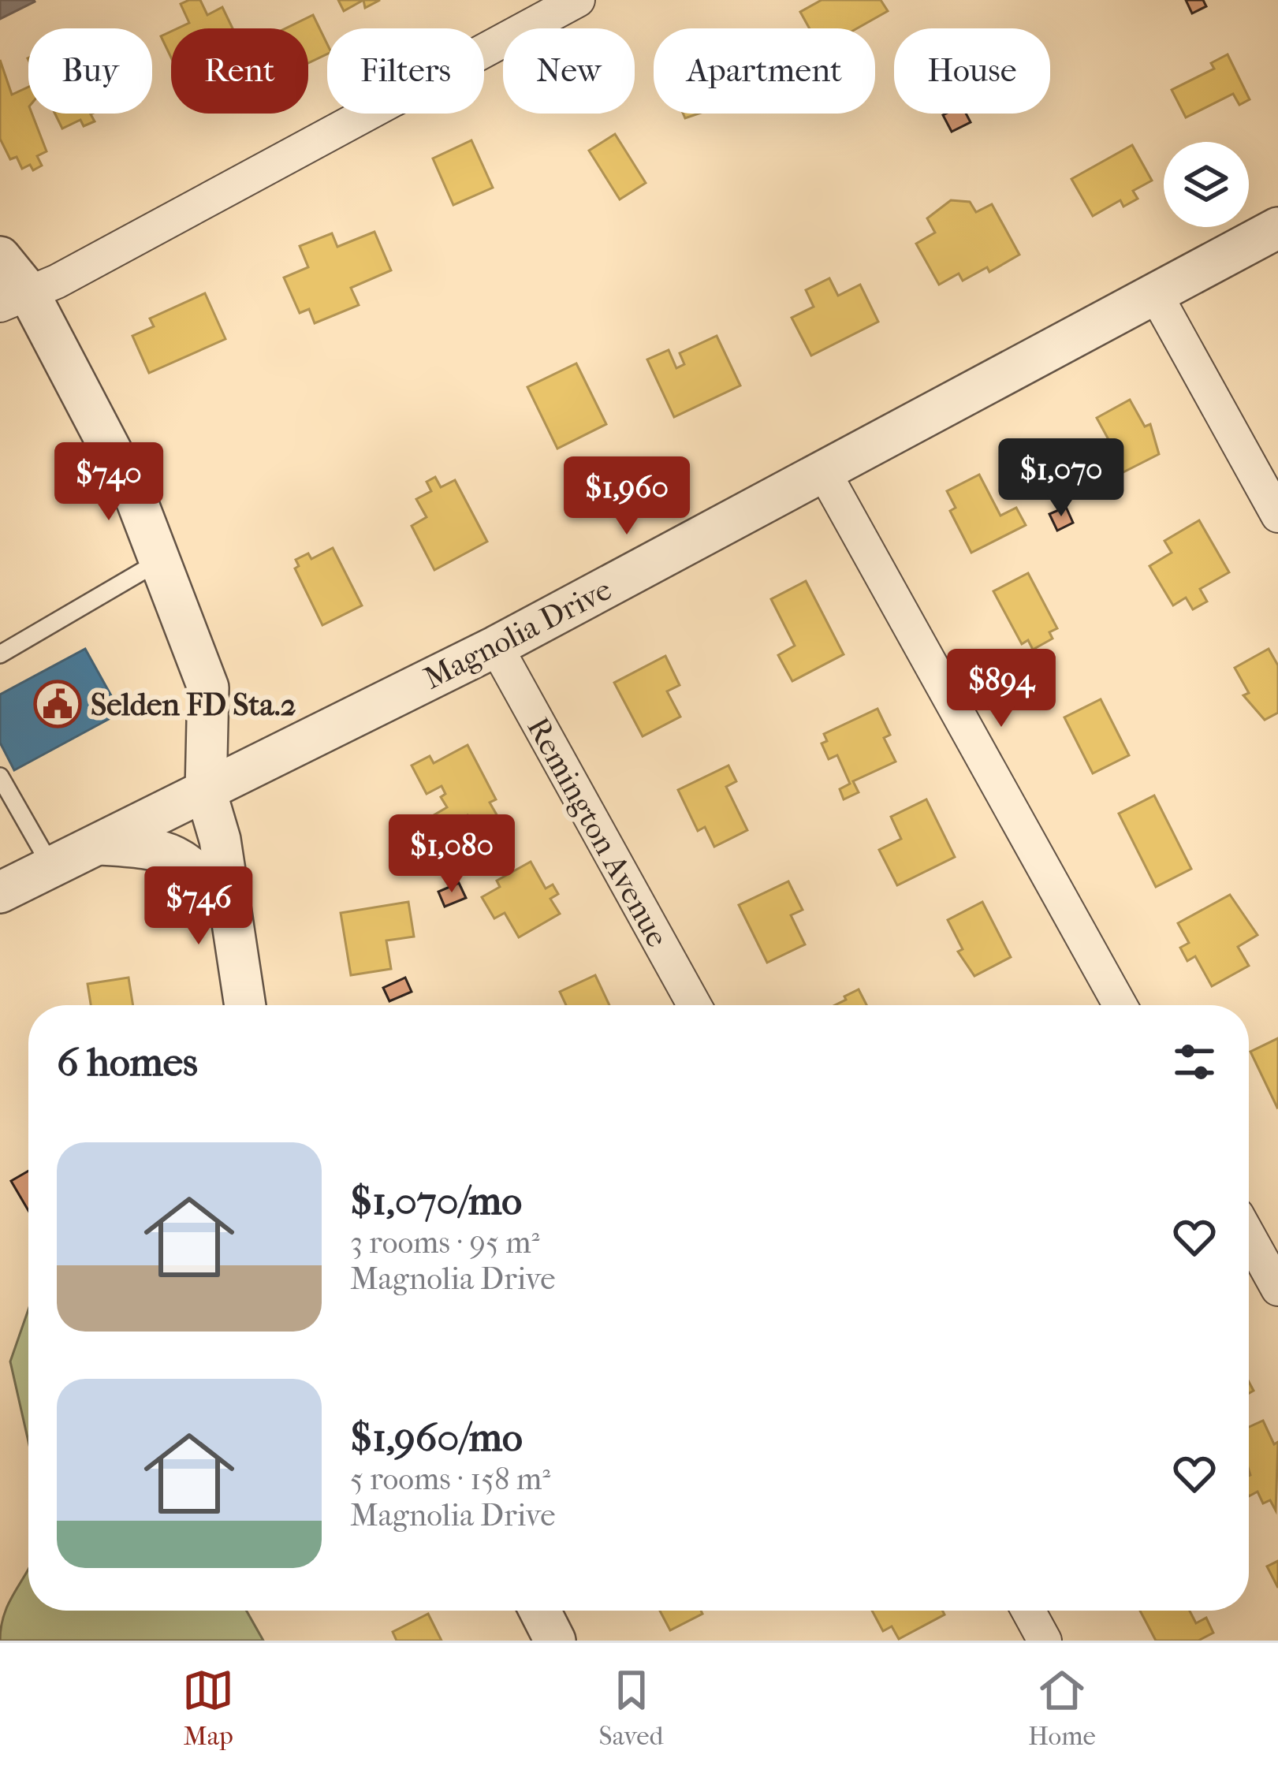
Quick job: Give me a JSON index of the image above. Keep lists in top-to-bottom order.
{
  "streets": {
    "street": ["Magnolia Drive", "Remington Avenue"]
  },
  "crossings": [
    ["Magnolia Drive", "Remington Avenue"]
  ],
  "places": {
    "public building": ["Selden FD Sta.2"]
  },
  "page": {
    "chip": [
      "Buy",
      "Rent",
      "Filters",
      "New",
      "Apartment",
      "House"
    ],
    "price": [
      "$1,070",
      "$740",
      "$1,960",
      "$894",
      "$1,080",
      "$746"
    ],
    "heading": "6 homes",
    "list": [
      {
        "name": "$1,070/mo",
        "note": "3 rooms · 95 m² · Magnolia Drive"
      },
      {
        "name": "$1,960/mo",
        "note": "5 rooms · 158 m² · Magnolia Drive"
      }
    ],
    "tabs": ["Map", "Saved", "Home"]
  }
}
